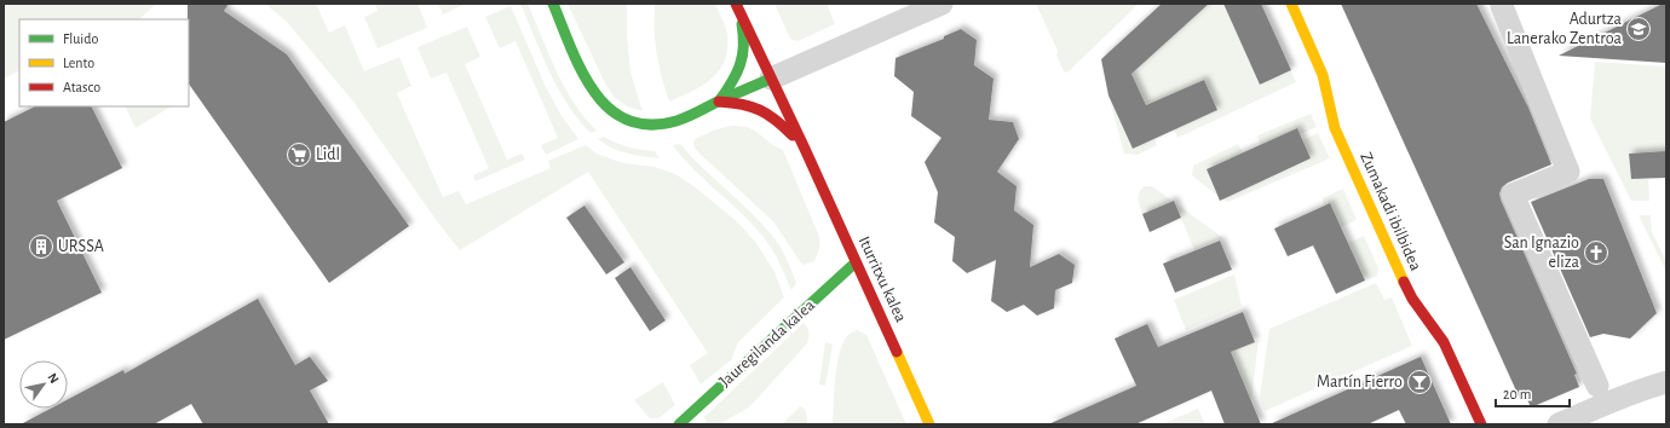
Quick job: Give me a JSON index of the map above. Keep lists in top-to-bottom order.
{
  "streets": {
    "main road": ["Zumakadi ibilbidea", "Iturritxu kalea", "Jauregilanda kalea"]
  },
  "crossings": [
    ["Iturritxu kalea", "Jauregilanda kalea"]
  ],
  "places": {
    "school or university": ["Adurtza Lanerako Zentroa"],
    "supermarket": ["Lidl"],
    "building": ["URSSA"],
    "church": ["San Ignazio eliza"],
    "bar": ["Martín Fierro"]
  },
  "legend": ["Fluido", "Lento", "Atasco"],
  "scale_bar": "20 m",
  "north": "top right"
}
